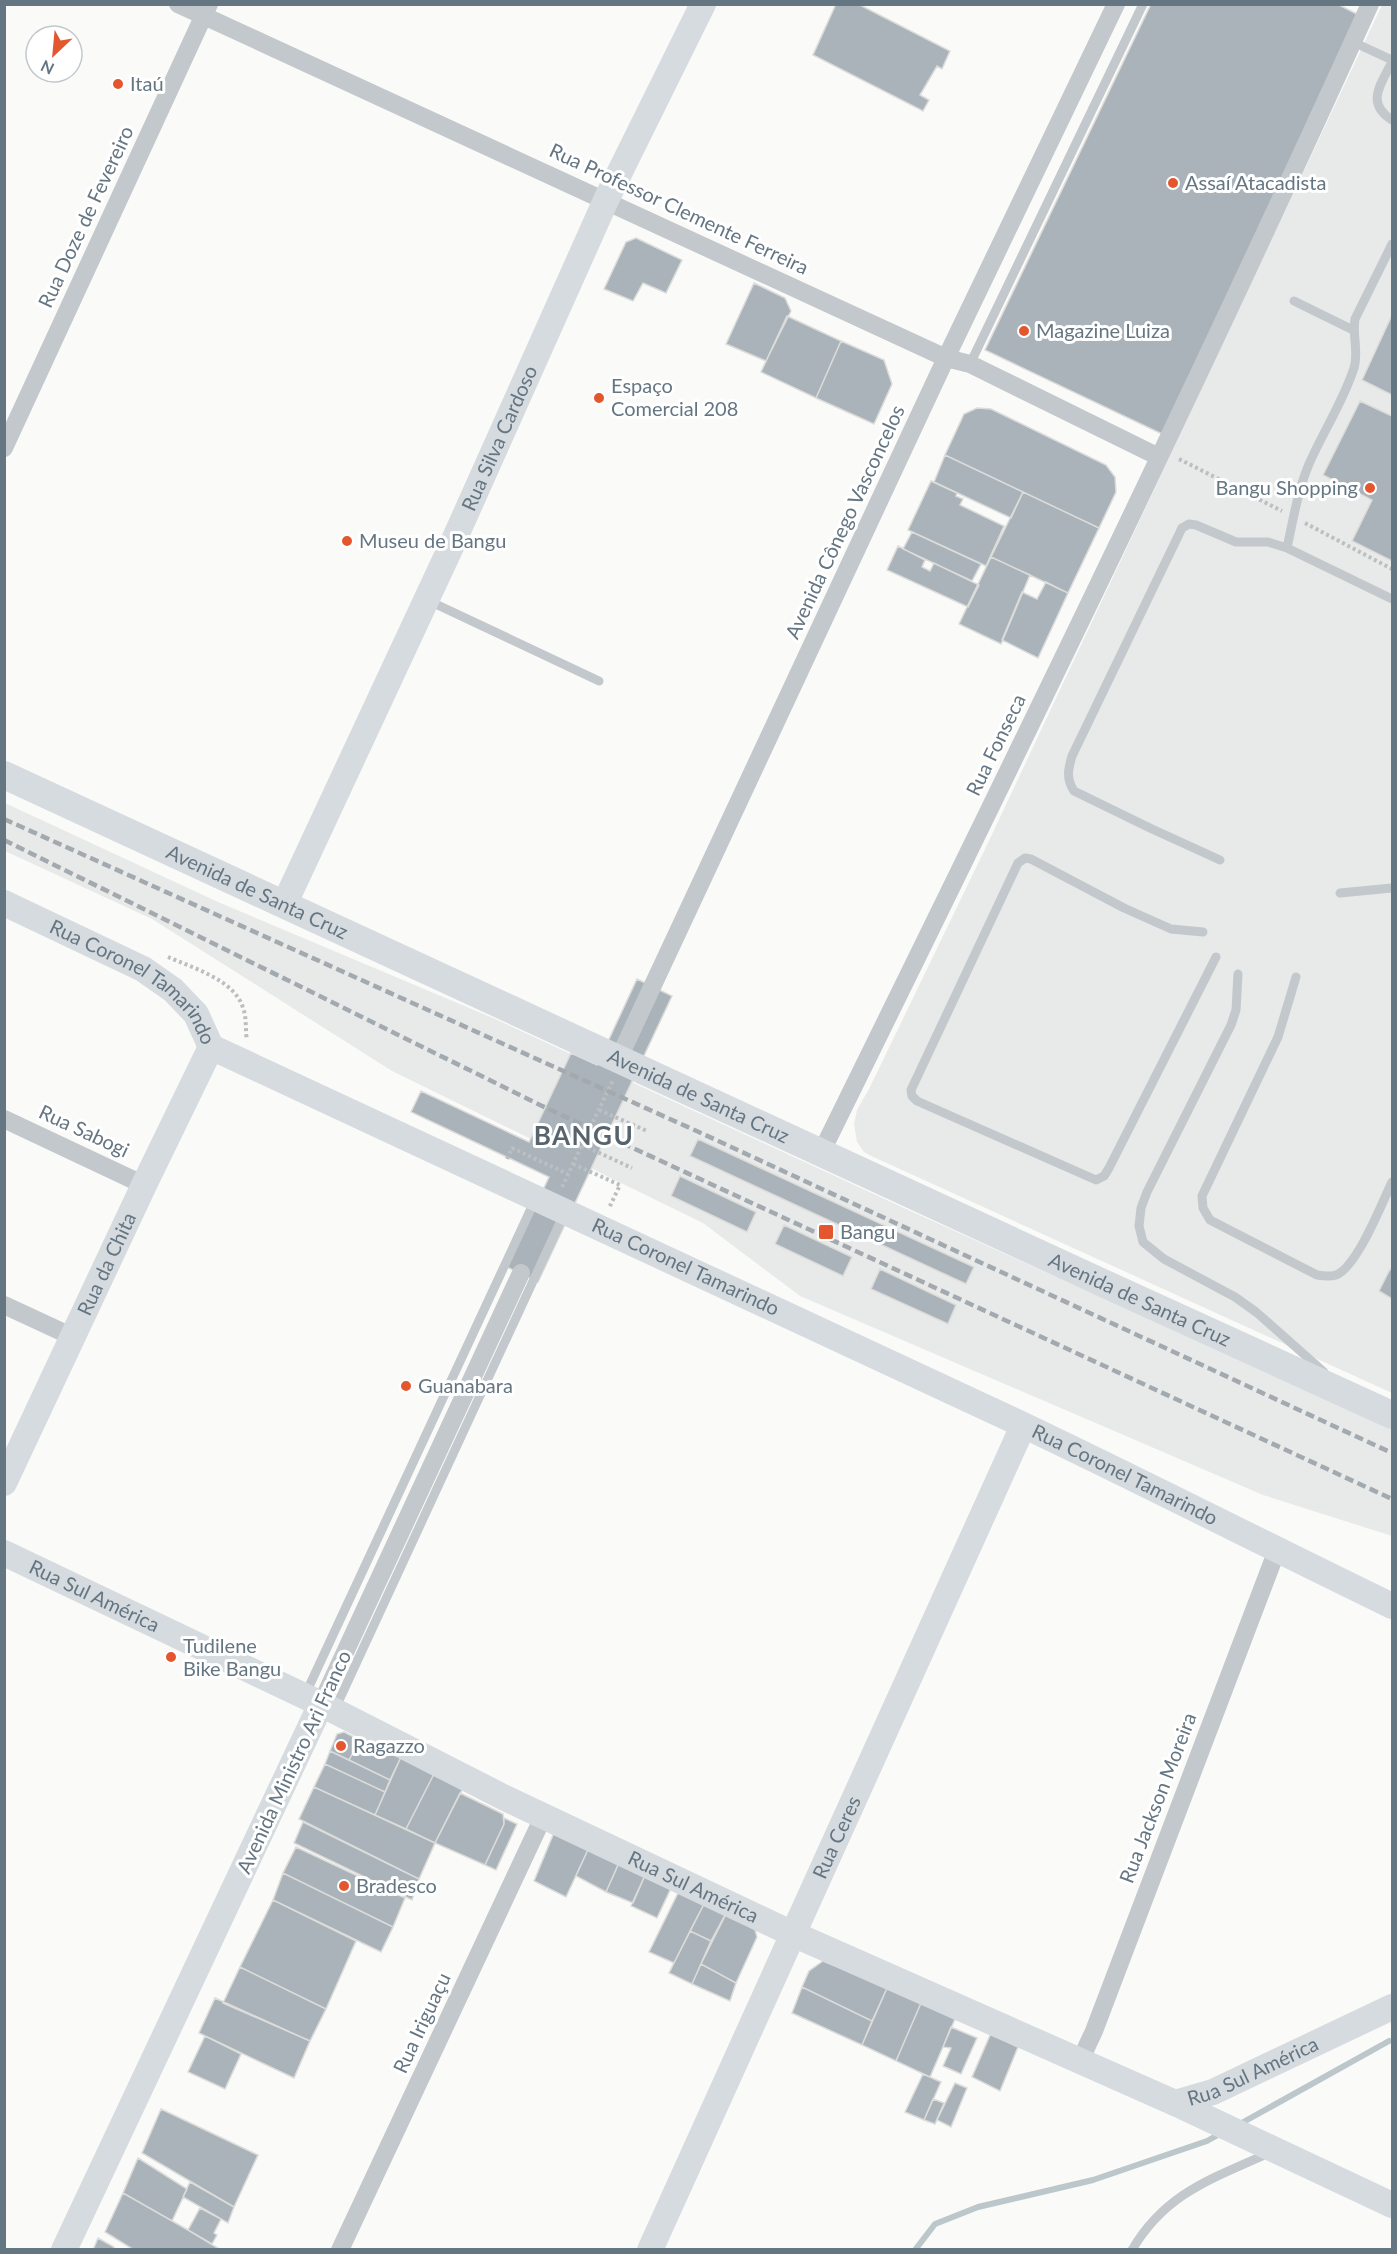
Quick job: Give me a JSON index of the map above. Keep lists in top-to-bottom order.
{
  "streets": {
    "main road": [
      "Rua Silva Cardoso",
      "Avenida de Santa Cruz",
      "Rua Coronel Tamarindo",
      "Rua da Chita",
      "Rua Sul América",
      "Avenida Ministro Ari Franco",
      "Rua Ceres"
    ],
    "street": [
      "Rua Professor Clemente Ferreira",
      "Rua Doze de Fevereiro",
      "Avenida Cônego Vasconcelos",
      "Rua Fonseca",
      "Rua Sabogi",
      "Rua Jackson Moreira",
      "Rua Iriguaçu"
    ]
  },
  "crossings": [
    ["Rua Professor Clemente Ferreira", "Rua Doze de Fevereiro"],
    ["Rua Professor Clemente Ferreira", "Rua Silva Cardoso"],
    ["Rua Professor Clemente Ferreira", "Avenida Cônego Vasconcelos"],
    ["Rua Professor Clemente Ferreira", "Rua Fonseca"],
    ["Rua Silva Cardoso", "Avenida de Santa Cruz"],
    ["Avenida Cônego Vasconcelos", "Avenida de Santa Cruz"],
    ["Rua Fonseca", "Avenida de Santa Cruz"],
    ["Rua Coronel Tamarindo", "Rua da Chita"],
    ["Rua Coronel Tamarindo", "Rua Jackson Moreira"],
    ["Rua Coronel Tamarindo", "Rua Ceres"],
    ["Rua Sabogi", "Rua da Chita"],
    ["Rua Sul América", "Avenida Ministro Ari Franco"],
    ["Rua Sul América", "Rua Jackson Moreira"],
    ["Rua Sul América", "Rua Ceres"],
    ["Rua Sul América", "Rua Iriguaçu"]
  ],
  "districts": ["BANGU"],
  "places": {
    "other": [
      "Itaú",
      "Assaí Atacadista",
      "Magazine Luiza",
      "Espaço Comercial 208",
      "Bangu Shopping",
      "Museu de Bangu",
      "Guanabara",
      "Tudilene Bike Bangu",
      "Ragazzo",
      "Bradesco"
    ],
    "transit": ["Bangu"]
  },
  "north": "bottom left"
}
